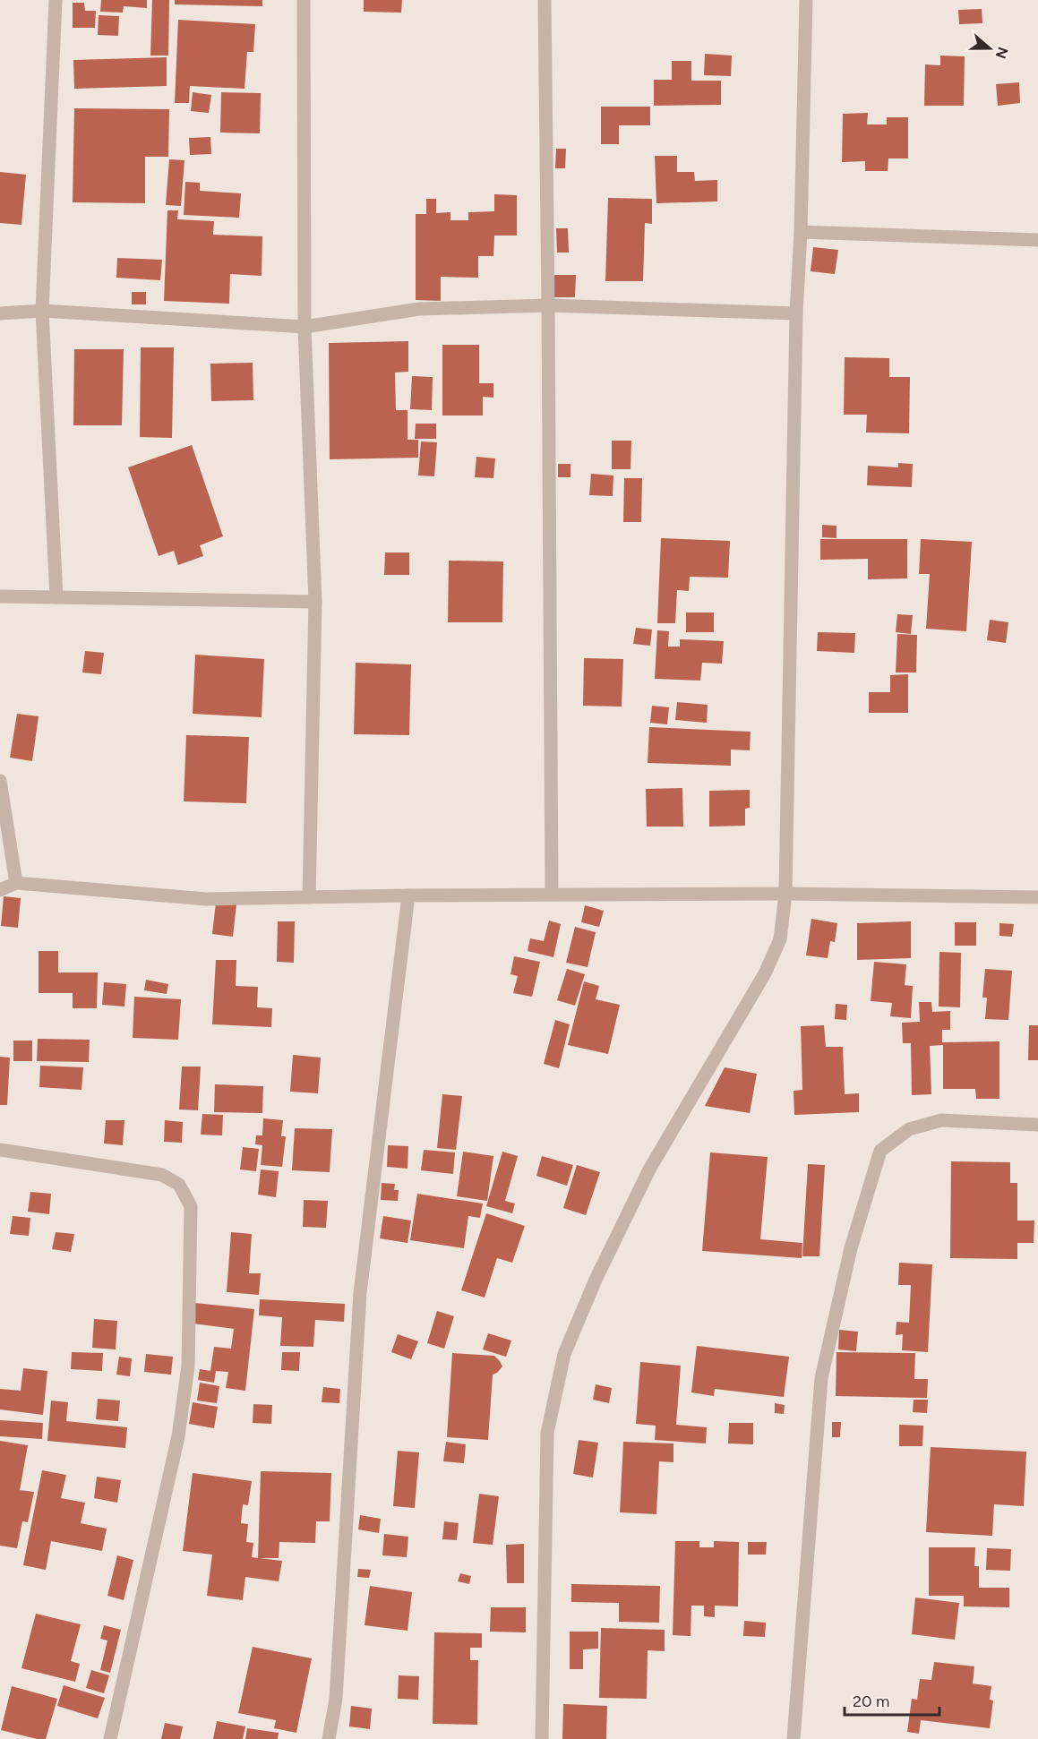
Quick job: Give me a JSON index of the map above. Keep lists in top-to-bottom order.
{
  "scale_bar": "20 m",
  "north": "right"
}
